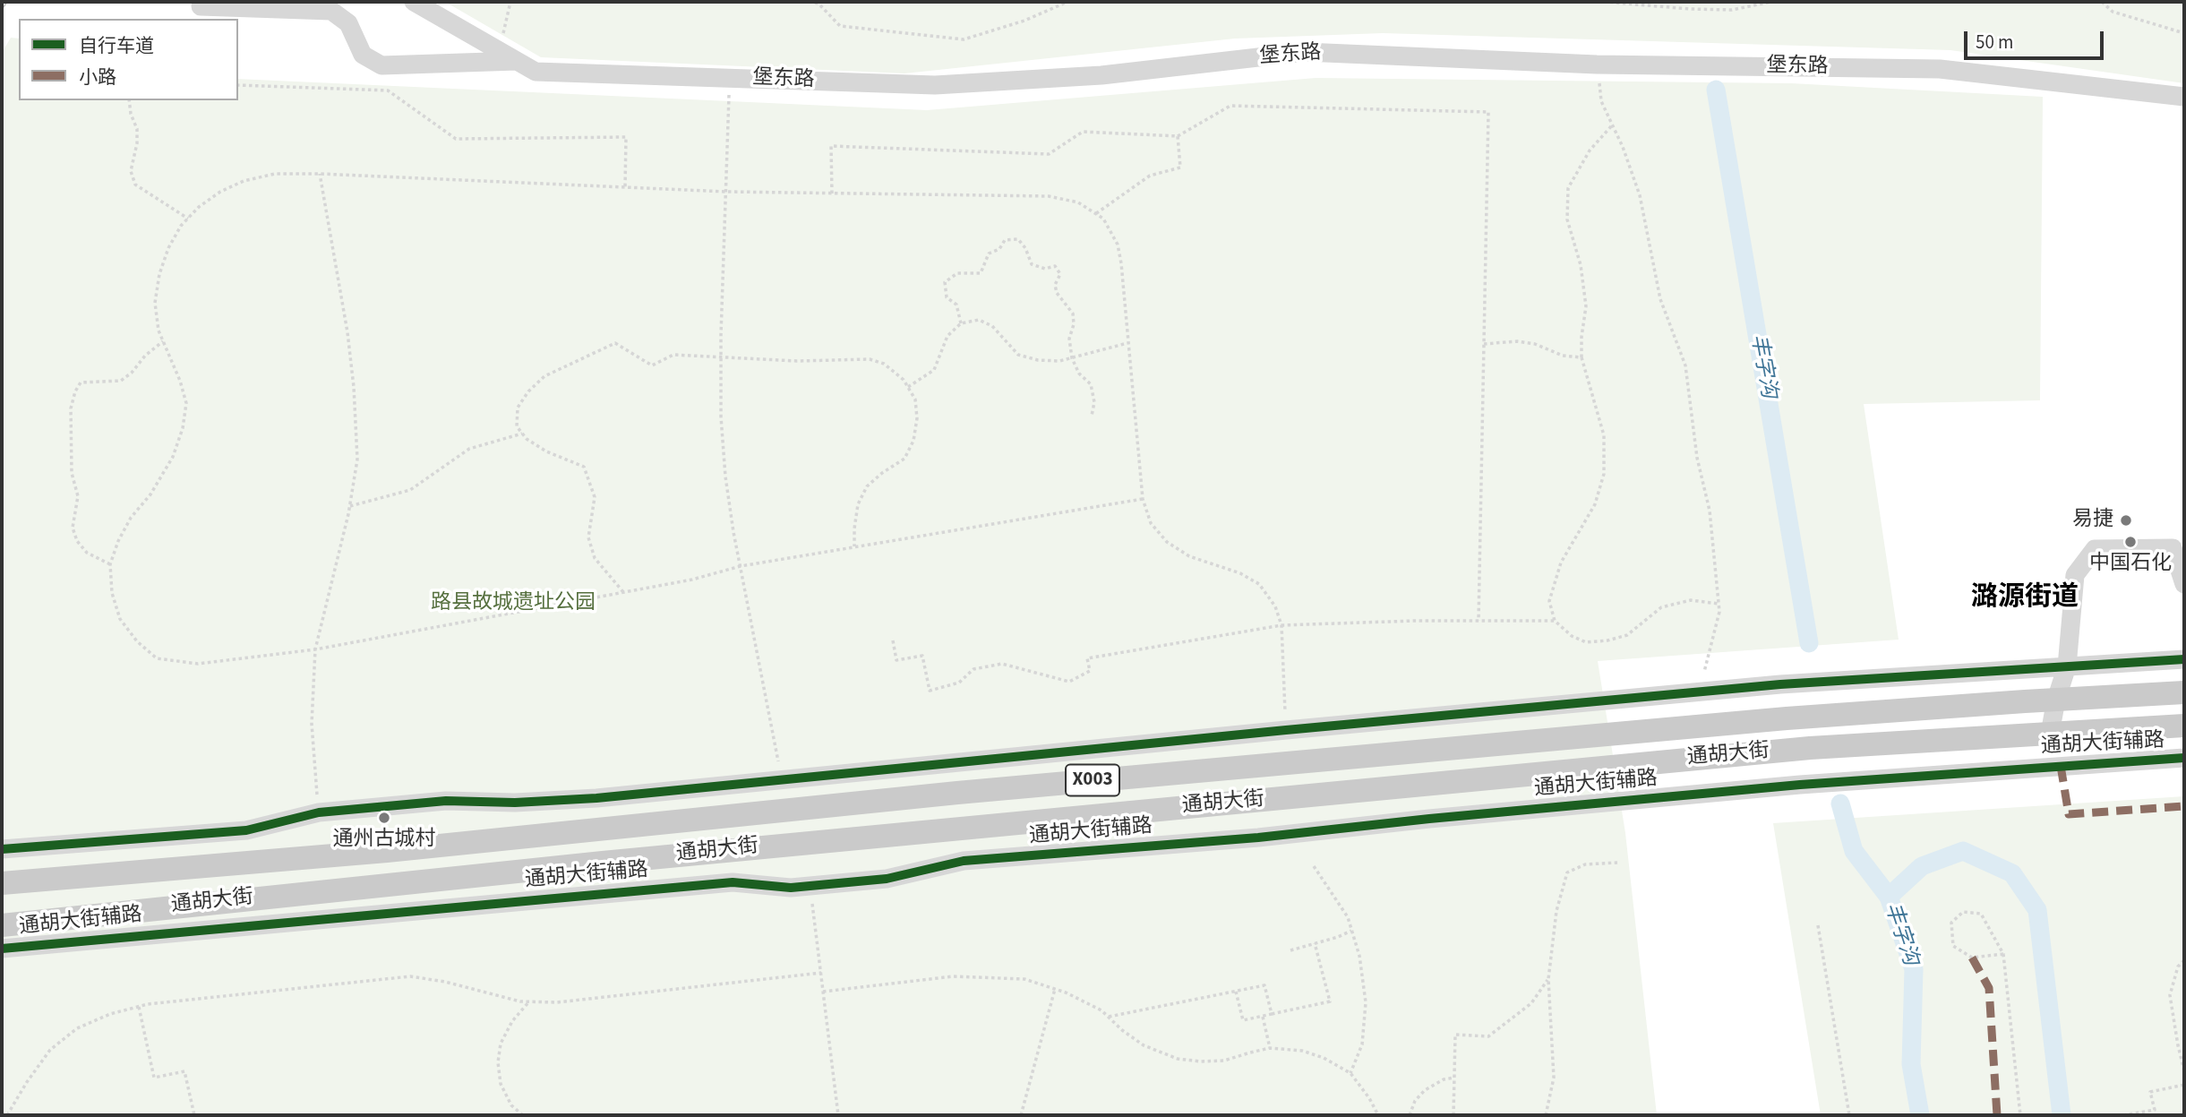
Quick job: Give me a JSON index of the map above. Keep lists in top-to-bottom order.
{
  "streets": {
    "main road": ["通胡大街", "X003"],
    "street": ["堡东路", "通胡大街辅路"]
  },
  "districts": ["潞源街道"],
  "water": ["丰字沟"],
  "parks": ["路县故城遗址公园"],
  "places": ["易捷", "中国石化", "通州古城村"],
  "legend": ["自行车道", "小路"],
  "scale_bar": "50 m"
}
